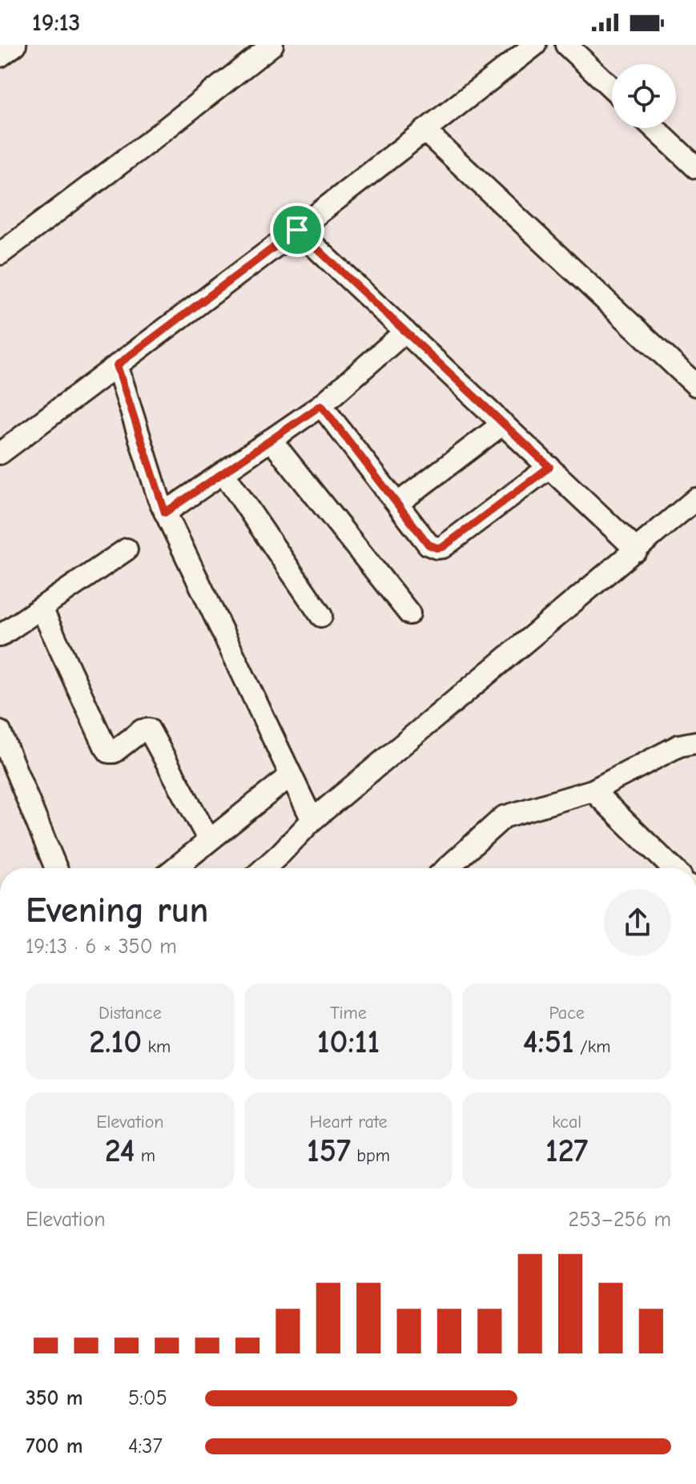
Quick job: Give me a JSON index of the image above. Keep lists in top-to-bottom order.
{
  "page": {
    "status": "19:13",
    "heading": ["Evening run", "19:13 · 6 × 350 m"],
    "stats": [
      ["Distance", "2.10 km"],
      ["Time", "10:11"],
      ["Pace", "4:51 /km"],
      ["Elevation", "24 m"],
      ["Heart rate", "157 bpm"],
      ["kcal", "127"]
    ],
    "chart": ["Elevation", "253–256 m"],
    "list": [
      {
        "name": "350 m",
        "note": "5:05"
      },
      {
        "name": "700 m",
        "note": "4:37"
      }
    ]
  }
}
